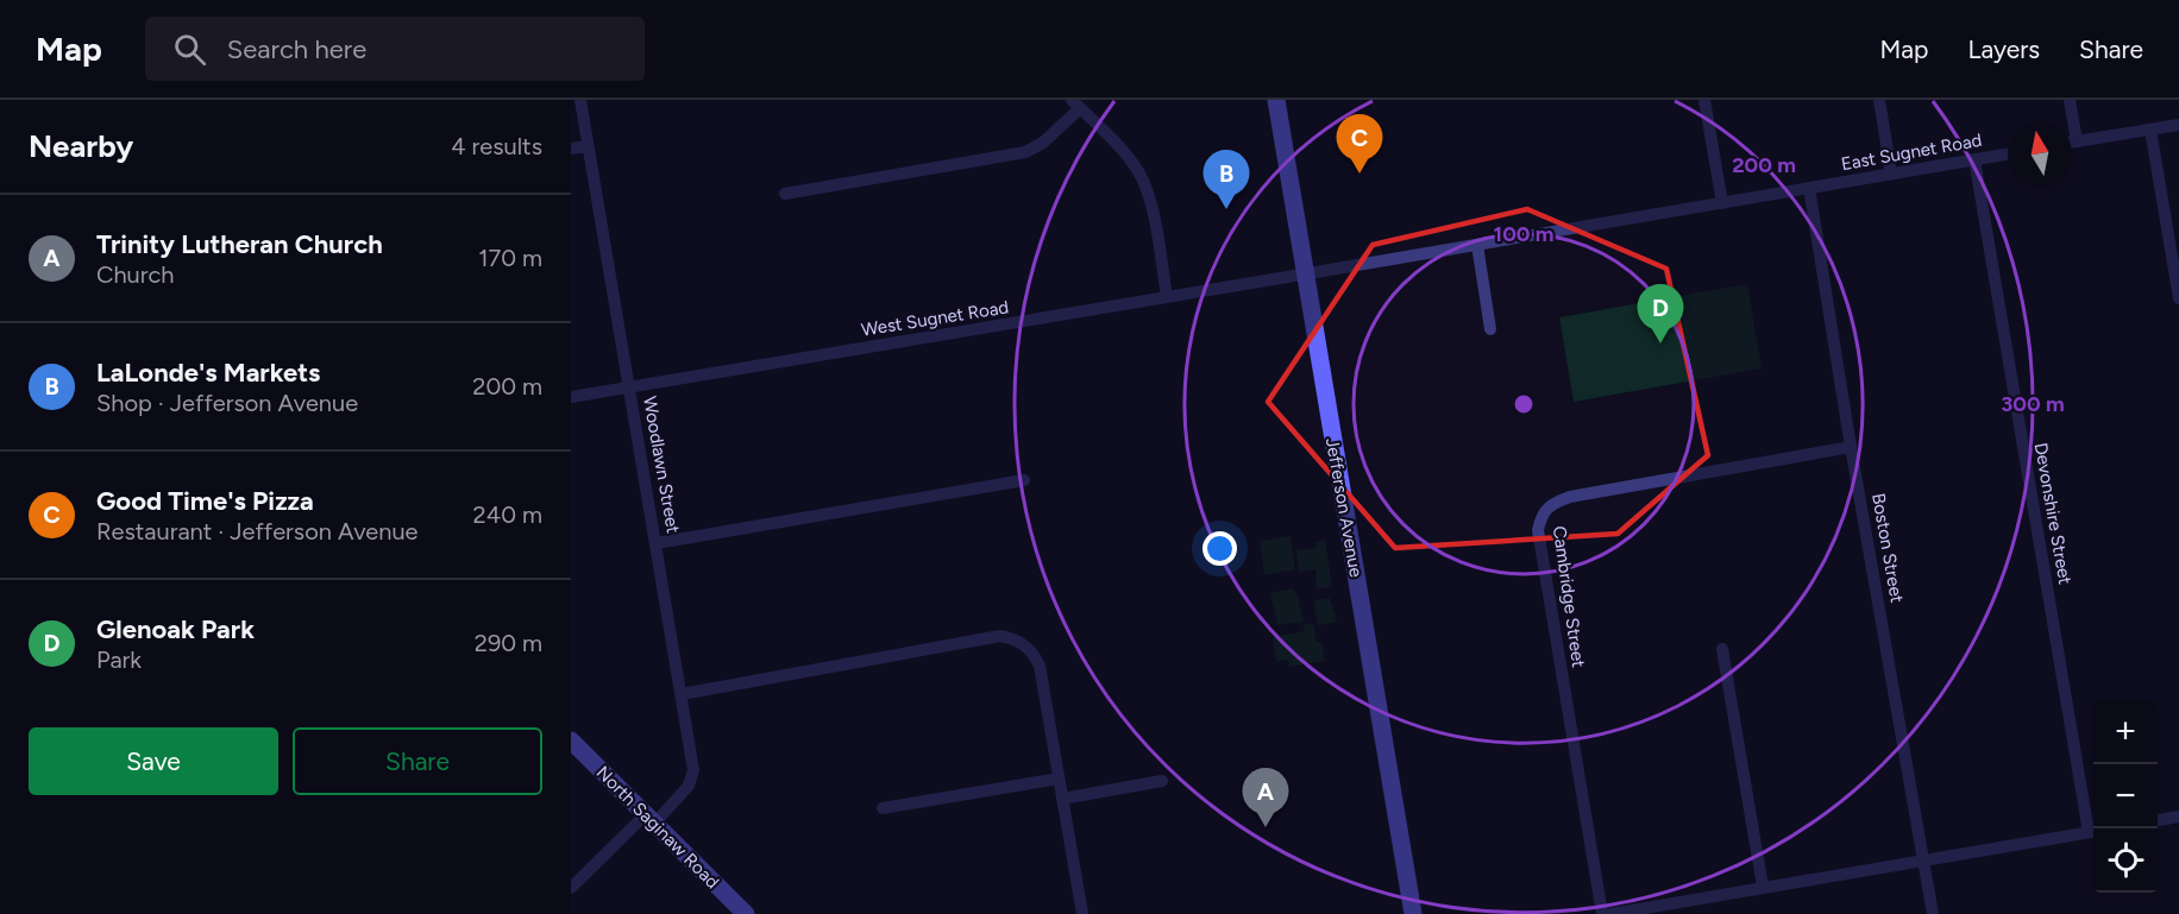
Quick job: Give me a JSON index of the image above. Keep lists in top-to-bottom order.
{
  "streets": {
    "street": [
      "East Sugnet Road",
      "West Sugnet Road",
      "Woodlawn Street",
      "Jefferson Avenue",
      "Devonshire Street",
      "Boston Street",
      "Cambridge Street",
      "North Saginaw Road"
    ]
  },
  "crossings": [
    ["East Sugnet Road", "West Sugnet Road"],
    ["East Sugnet Road", "Jefferson Avenue"],
    ["East Sugnet Road", "Devonshire Street"],
    ["East Sugnet Road", "Boston Street"],
    ["West Sugnet Road", "Woodlawn Street"],
    ["West Sugnet Road", "Jefferson Avenue"],
    ["Woodlawn Street", "North Saginaw Road"],
    ["Boston Street", "Cambridge Street"]
  ],
  "north": "top",
  "page": {
    "header": "Map",
    "search": "Search here",
    "nav": ["Map", "Layers", "Share"],
    "heading": ["Nearby", "4 results"],
    "pins": [
      "C",
      "B",
      "D",
      "A"
    ],
    "list": [
      {
        "mark": "A",
        "name": "Trinity Lutheran Church",
        "note": "Church",
        "value": "170 m"
      },
      {
        "mark": "B",
        "name": "LaLonde's Markets",
        "note": "Shop · Jefferson Avenue",
        "value": "200 m"
      },
      {
        "mark": "C",
        "name": "Good Time's Pizza",
        "note": "Restaurant · Jefferson Avenue",
        "value": "240 m"
      },
      {
        "mark": "D",
        "name": "Glenoak Park",
        "note": "Park",
        "value": "290 m"
      }
    ],
    "map_buttons": ["+", "−"],
    "buttons": ["Save", "Share"]
  },
  "rings": ["200 m", "100 m", "300 m"]
}
